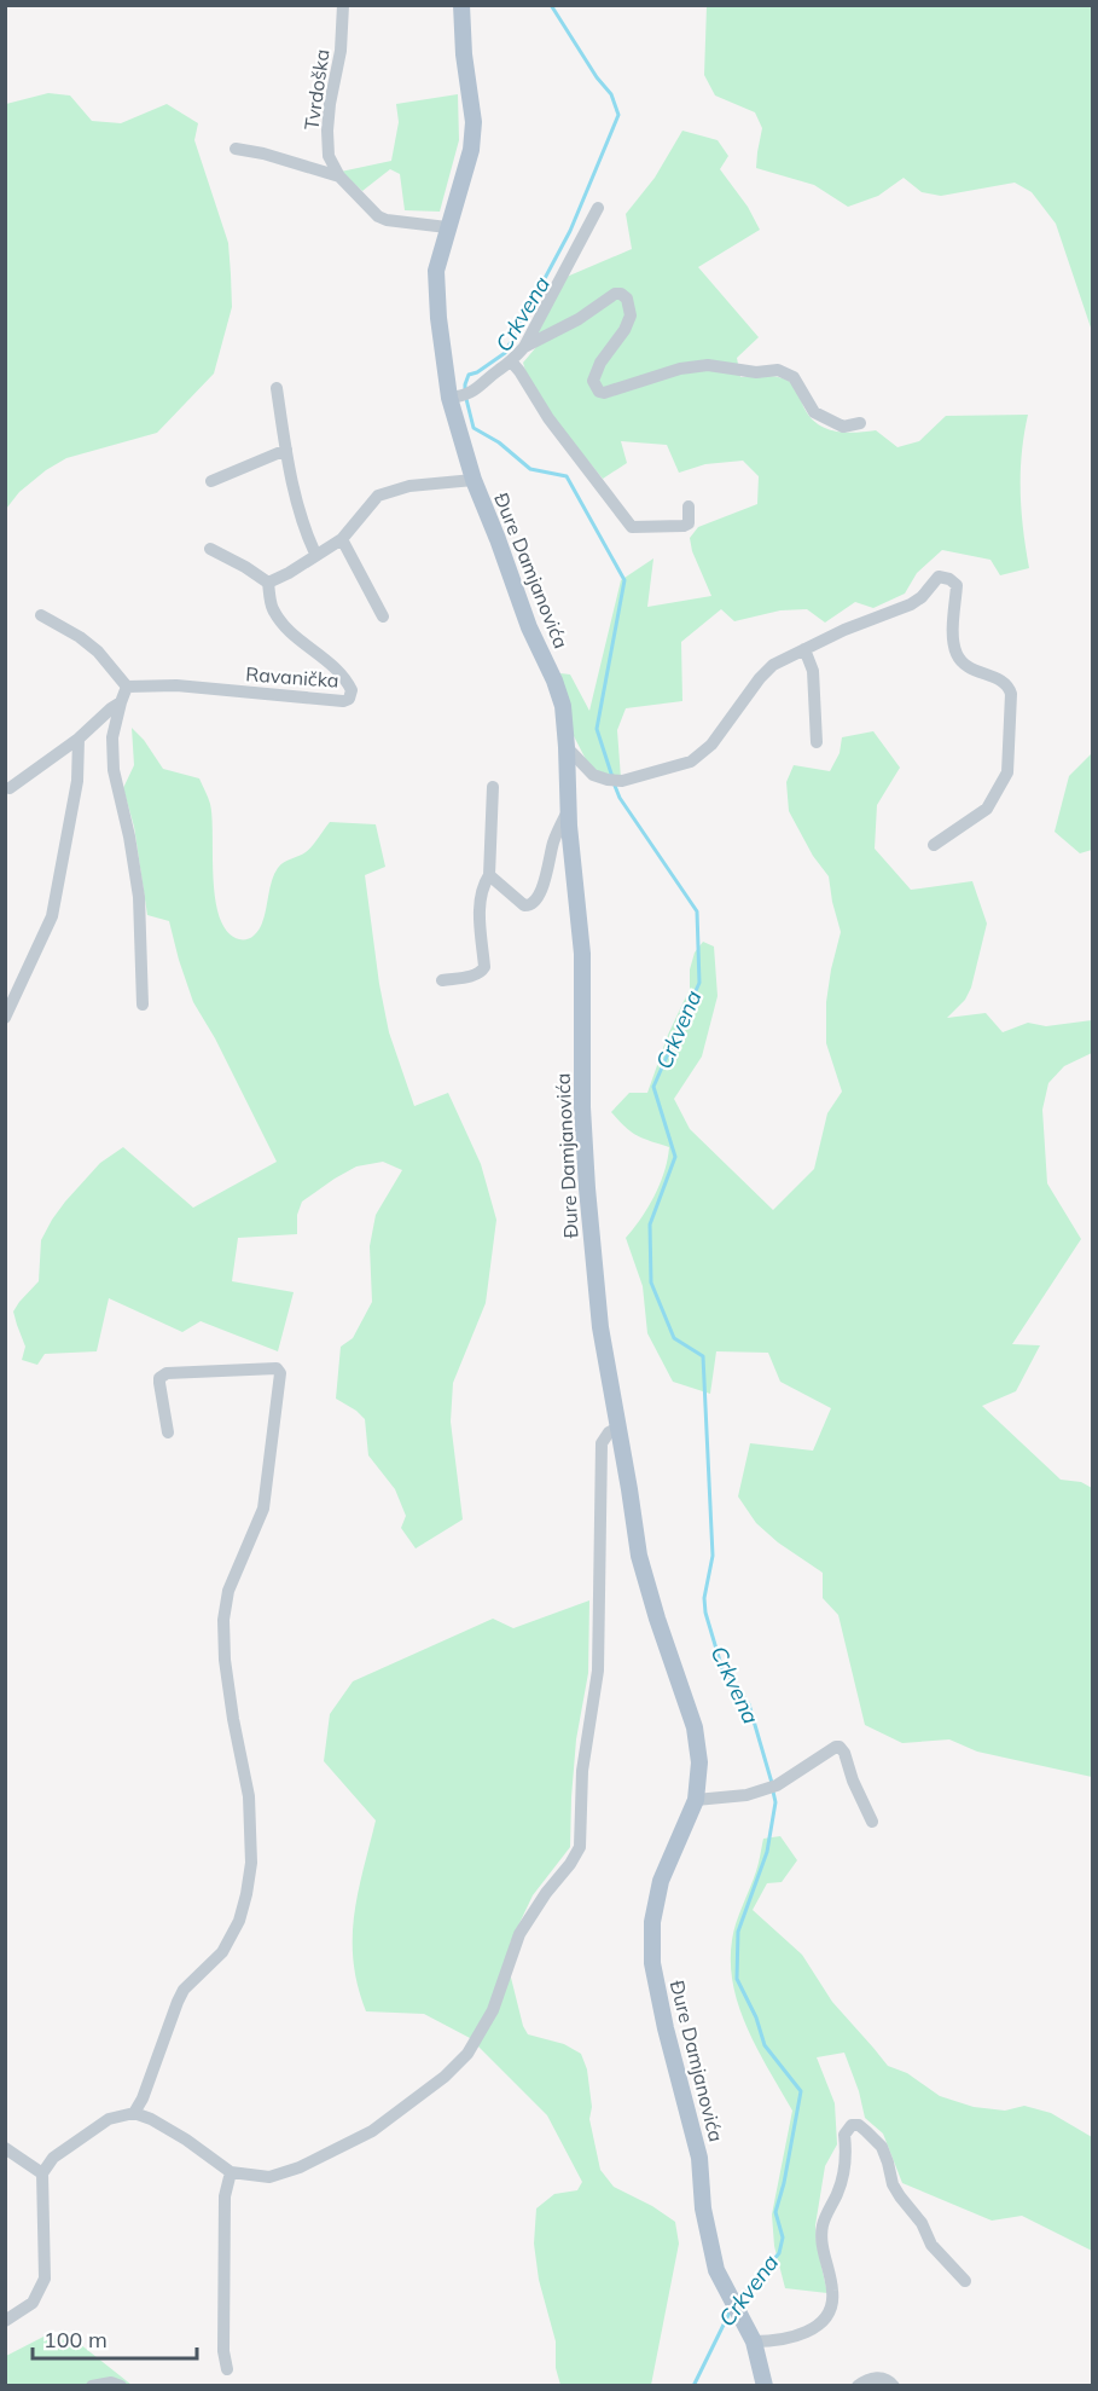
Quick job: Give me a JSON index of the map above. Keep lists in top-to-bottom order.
{
  "streets": {
    "main road": ["Đure Damjanovića"],
    "street": ["Tvrdoška", "Ravanička"]
  },
  "crossings": [
    ["Tvrdoška", "Đure Damjanovića"]
  ],
  "water": ["Crkvena"],
  "scale_bar": "100 m"
}
